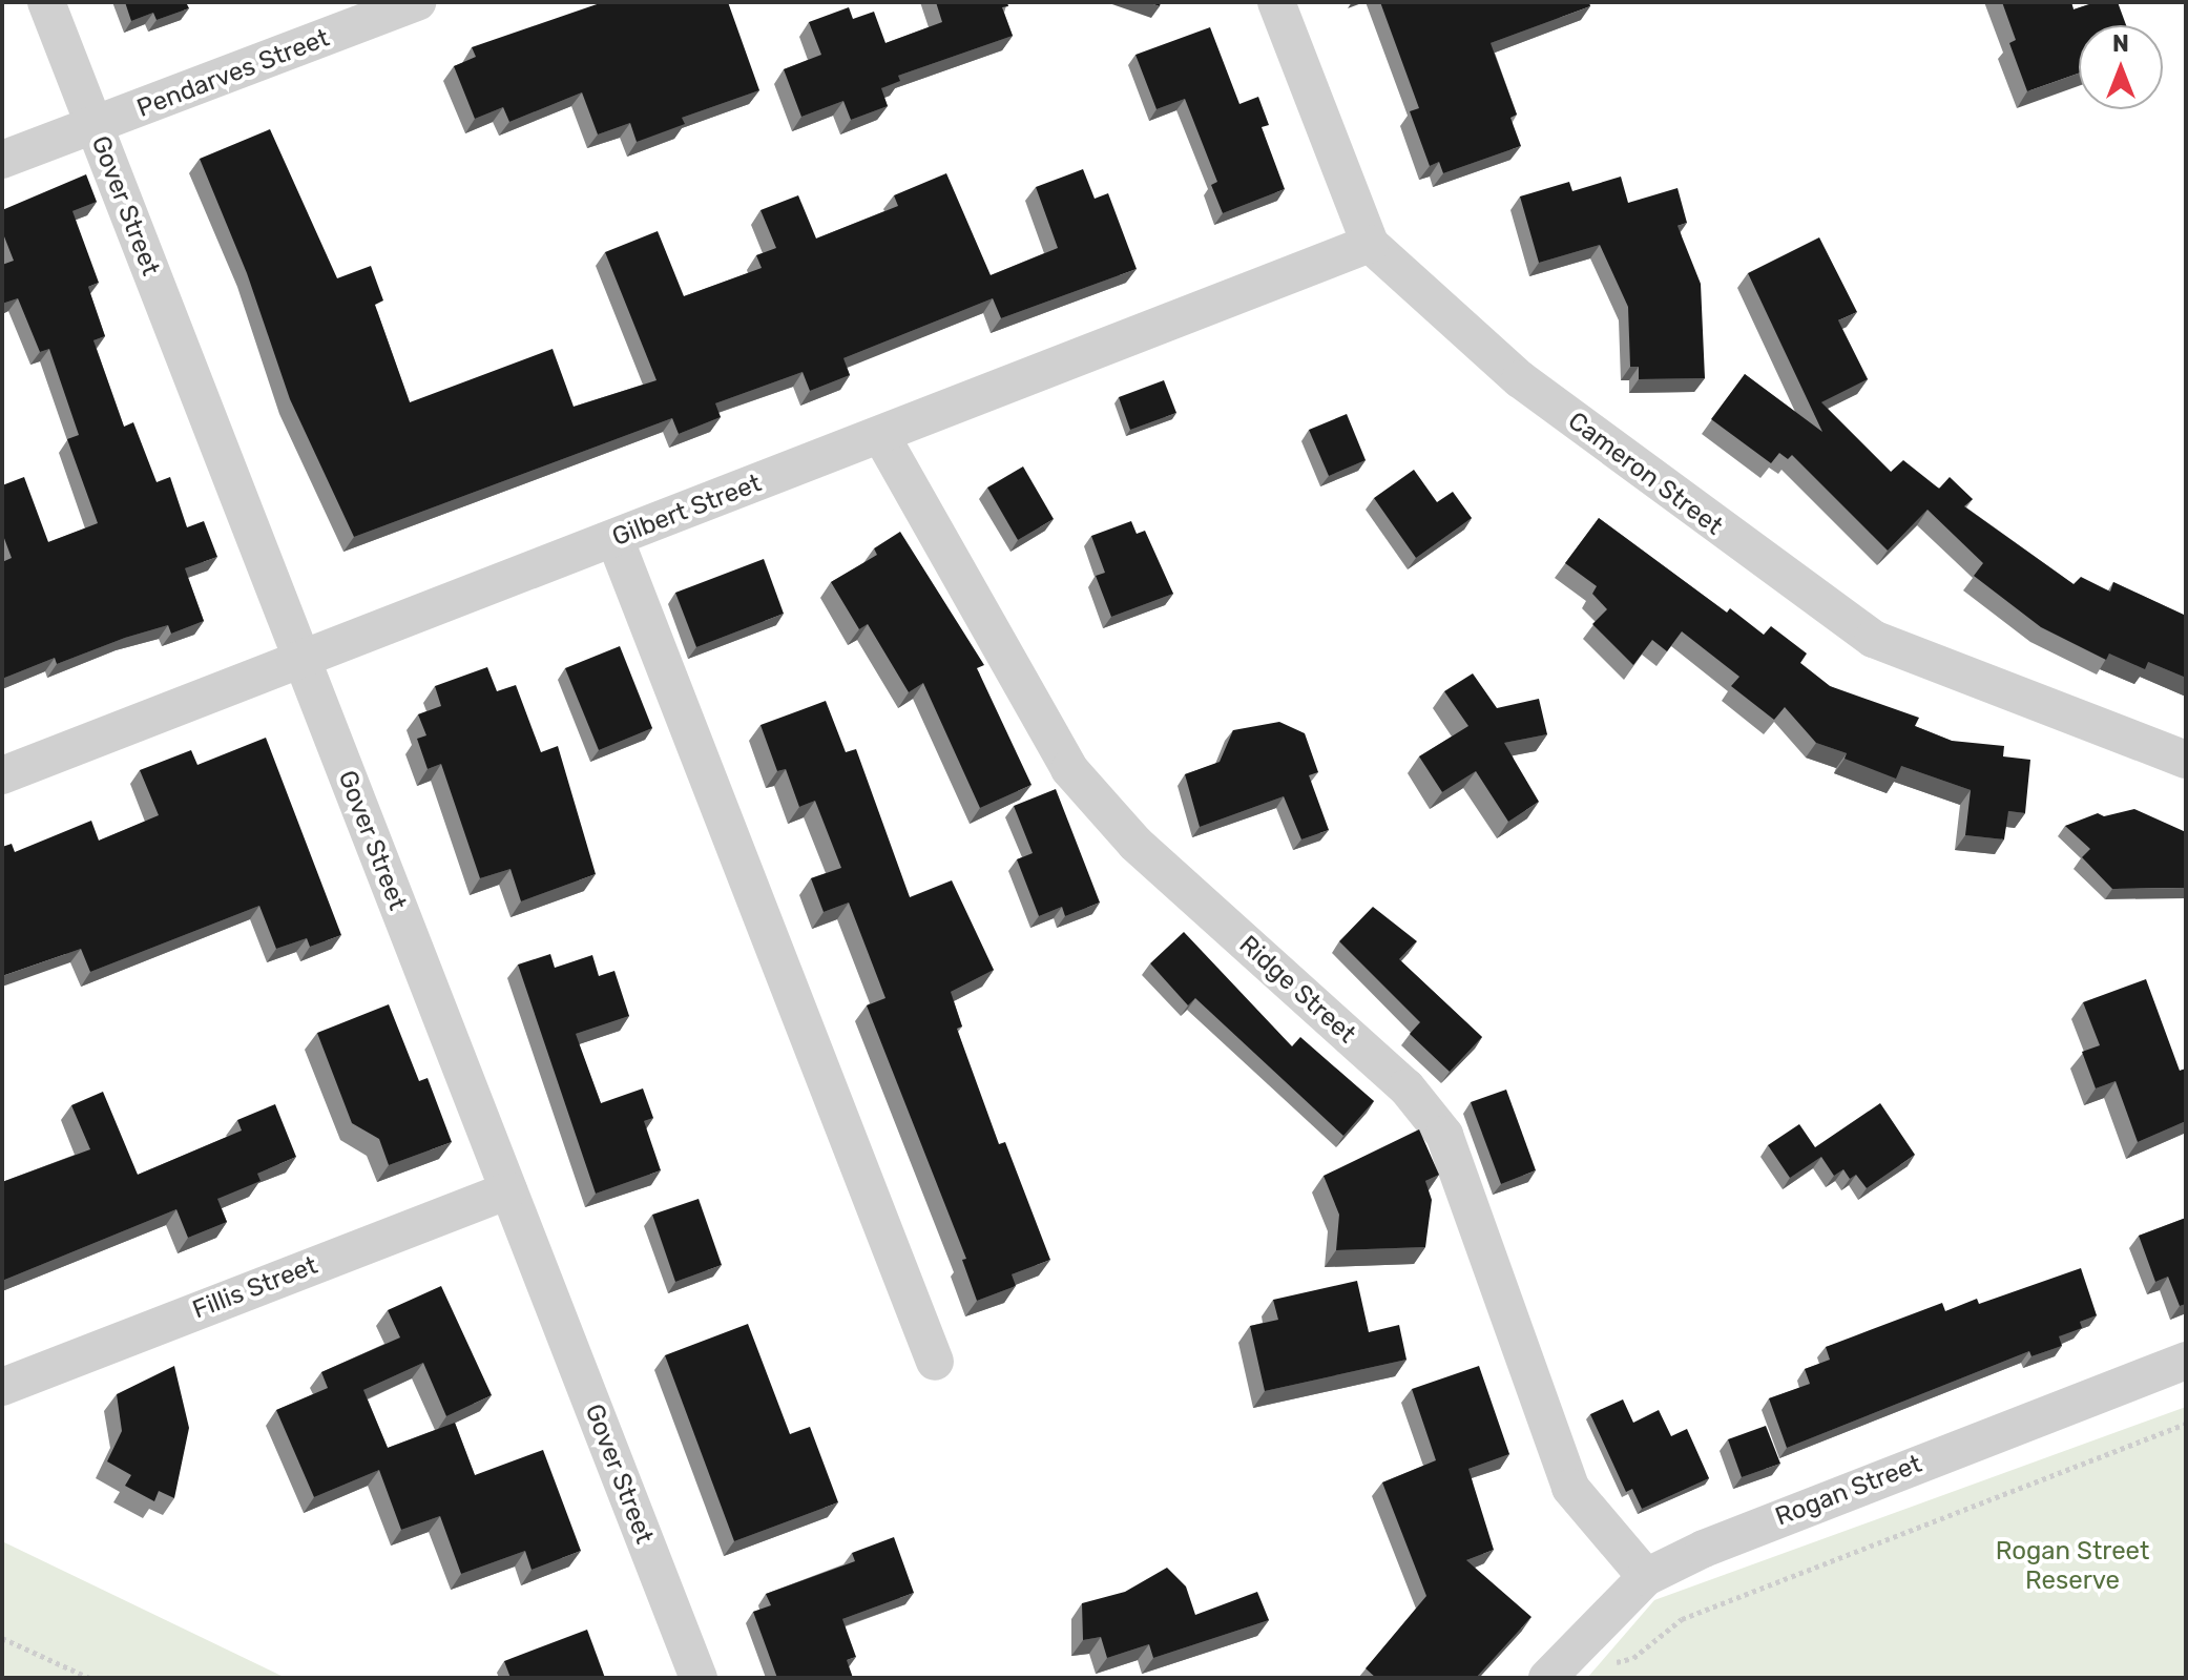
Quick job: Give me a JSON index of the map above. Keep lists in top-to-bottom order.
{
  "streets": {
    "street": [
      "Pendarves Street",
      "Gover Street",
      "Cameron Street",
      "Gilbert Street",
      "Ridge Street",
      "Fillis Street",
      "Rogan Street"
    ]
  },
  "crossings": [
    ["Pendarves Street", "Gover Street"],
    ["Gover Street", "Gilbert Street"],
    ["Gover Street", "Fillis Street"],
    ["Cameron Street", "Gilbert Street"],
    ["Gilbert Street", "Ridge Street"],
    ["Ridge Street", "Rogan Street"]
  ],
  "parks": ["Rogan Street Reserve"],
  "north": "top"
}
